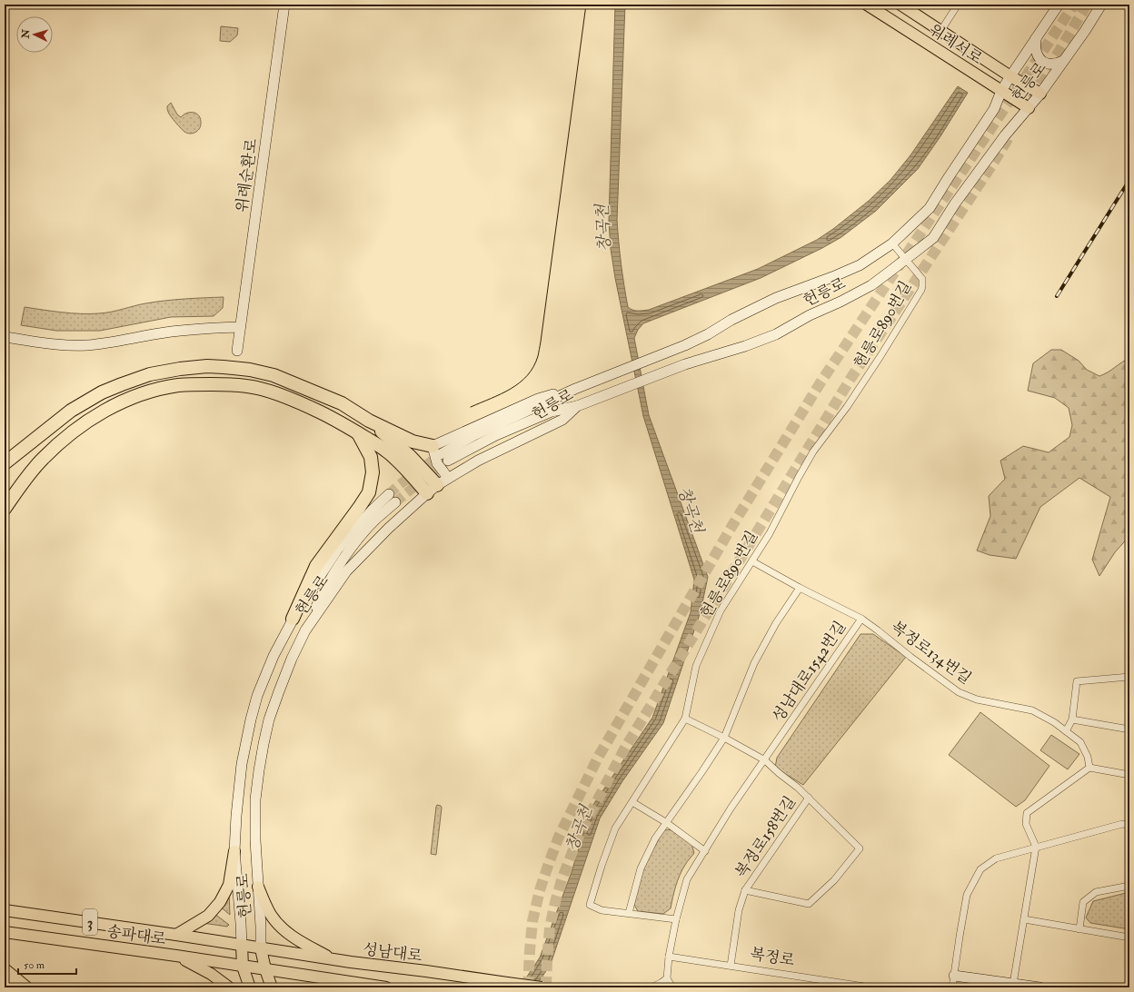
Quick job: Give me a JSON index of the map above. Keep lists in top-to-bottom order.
{
  "streets": {
    "main road": [
      "위례서로",
      "헌릉로",
      "위례순환로",
      "3",
      "송파대로",
      "성남대로"
    ],
    "street": [
      "헌릉로890번길",
      "복정로134번길",
      "성남대로1542번길",
      "복정로158번길",
      "복정로"
    ]
  },
  "crossings": [
    ["위례서로", "헌릉로"],
    ["헌릉로", "헌릉로890번길"],
    ["헌릉로", "3"],
    ["헌릉로", "송파대로"],
    ["헌릉로", "성남대로"],
    ["헌릉로890번길", "성남대로1542번길"],
    ["복정로134번길", "성남대로1542번길"],
    ["성남대로1542번길", "복정로158번길"],
    ["성남대로1542번길", "복정로"],
    ["복정로158번길", "복정로"],
    ["3", "송파대로"],
    ["송파대로", "성남대로"]
  ],
  "water": ["창곡천"],
  "scale_bar": "50 m",
  "north": "left"
}
